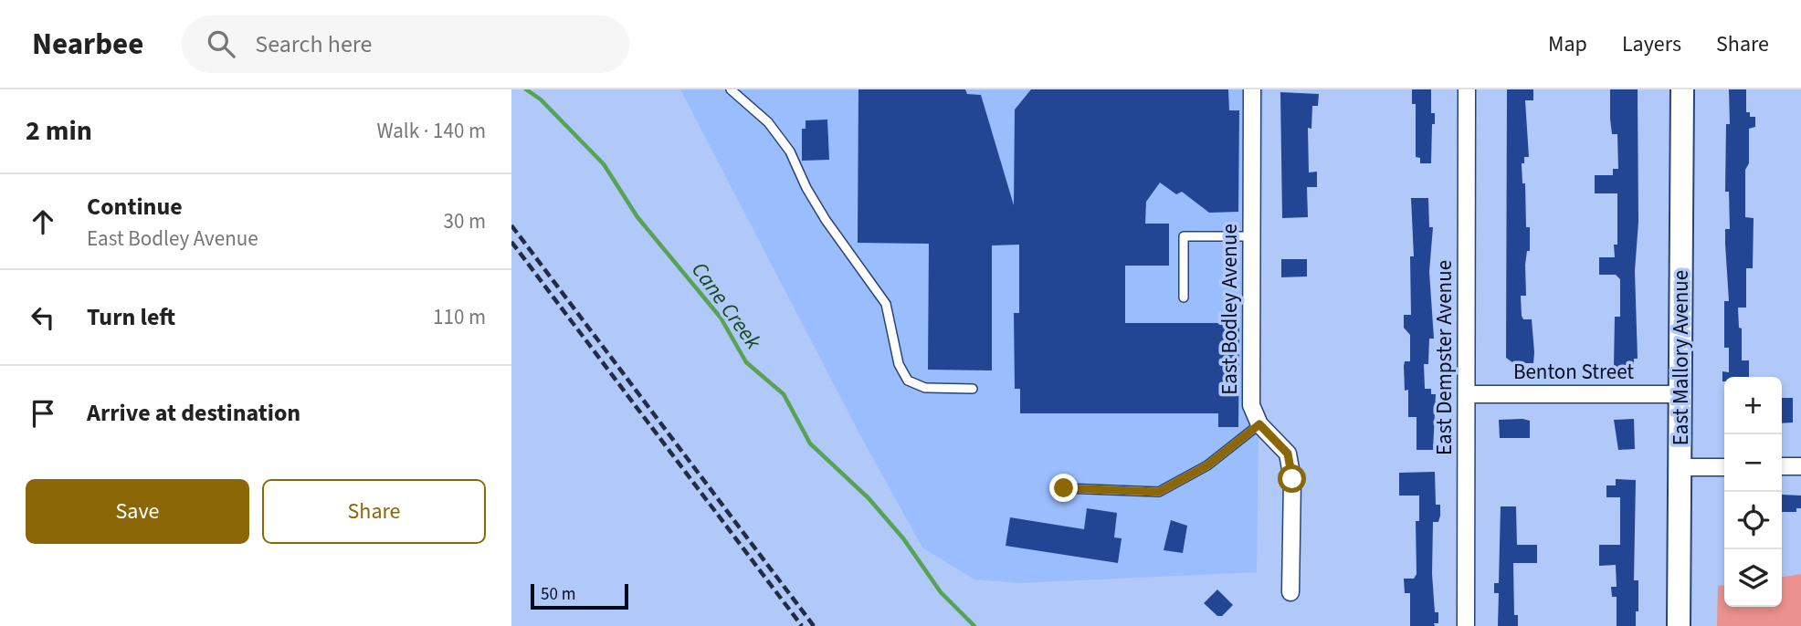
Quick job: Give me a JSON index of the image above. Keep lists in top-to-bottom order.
{
  "streets": {
    "main road": ["East Mallory Avenue"],
    "street": ["East Bodley Avenue", "East Dempster Avenue", "Benton Street"]
  },
  "crossings": [
    ["East Dempster Avenue", "Benton Street"],
    ["East Mallory Avenue", "Benton Street"]
  ],
  "water": ["Cane Creek"],
  "scale_bar": "50 m",
  "page": {
    "header": "Nearbee",
    "search": "Search here",
    "nav": ["Map", "Layers", "Share"],
    "heading": ["2 min", "Walk · 140 m"],
    "list": [
      ["Continue", "East Bodley Avenue", "30 m"],
      ["Turn left", "110 m"],
      "Arrive at destination"
    ],
    "map_buttons": ["+", "−"],
    "buttons": ["Save", "Share"],
    "scale": "50 m"
  }
}
